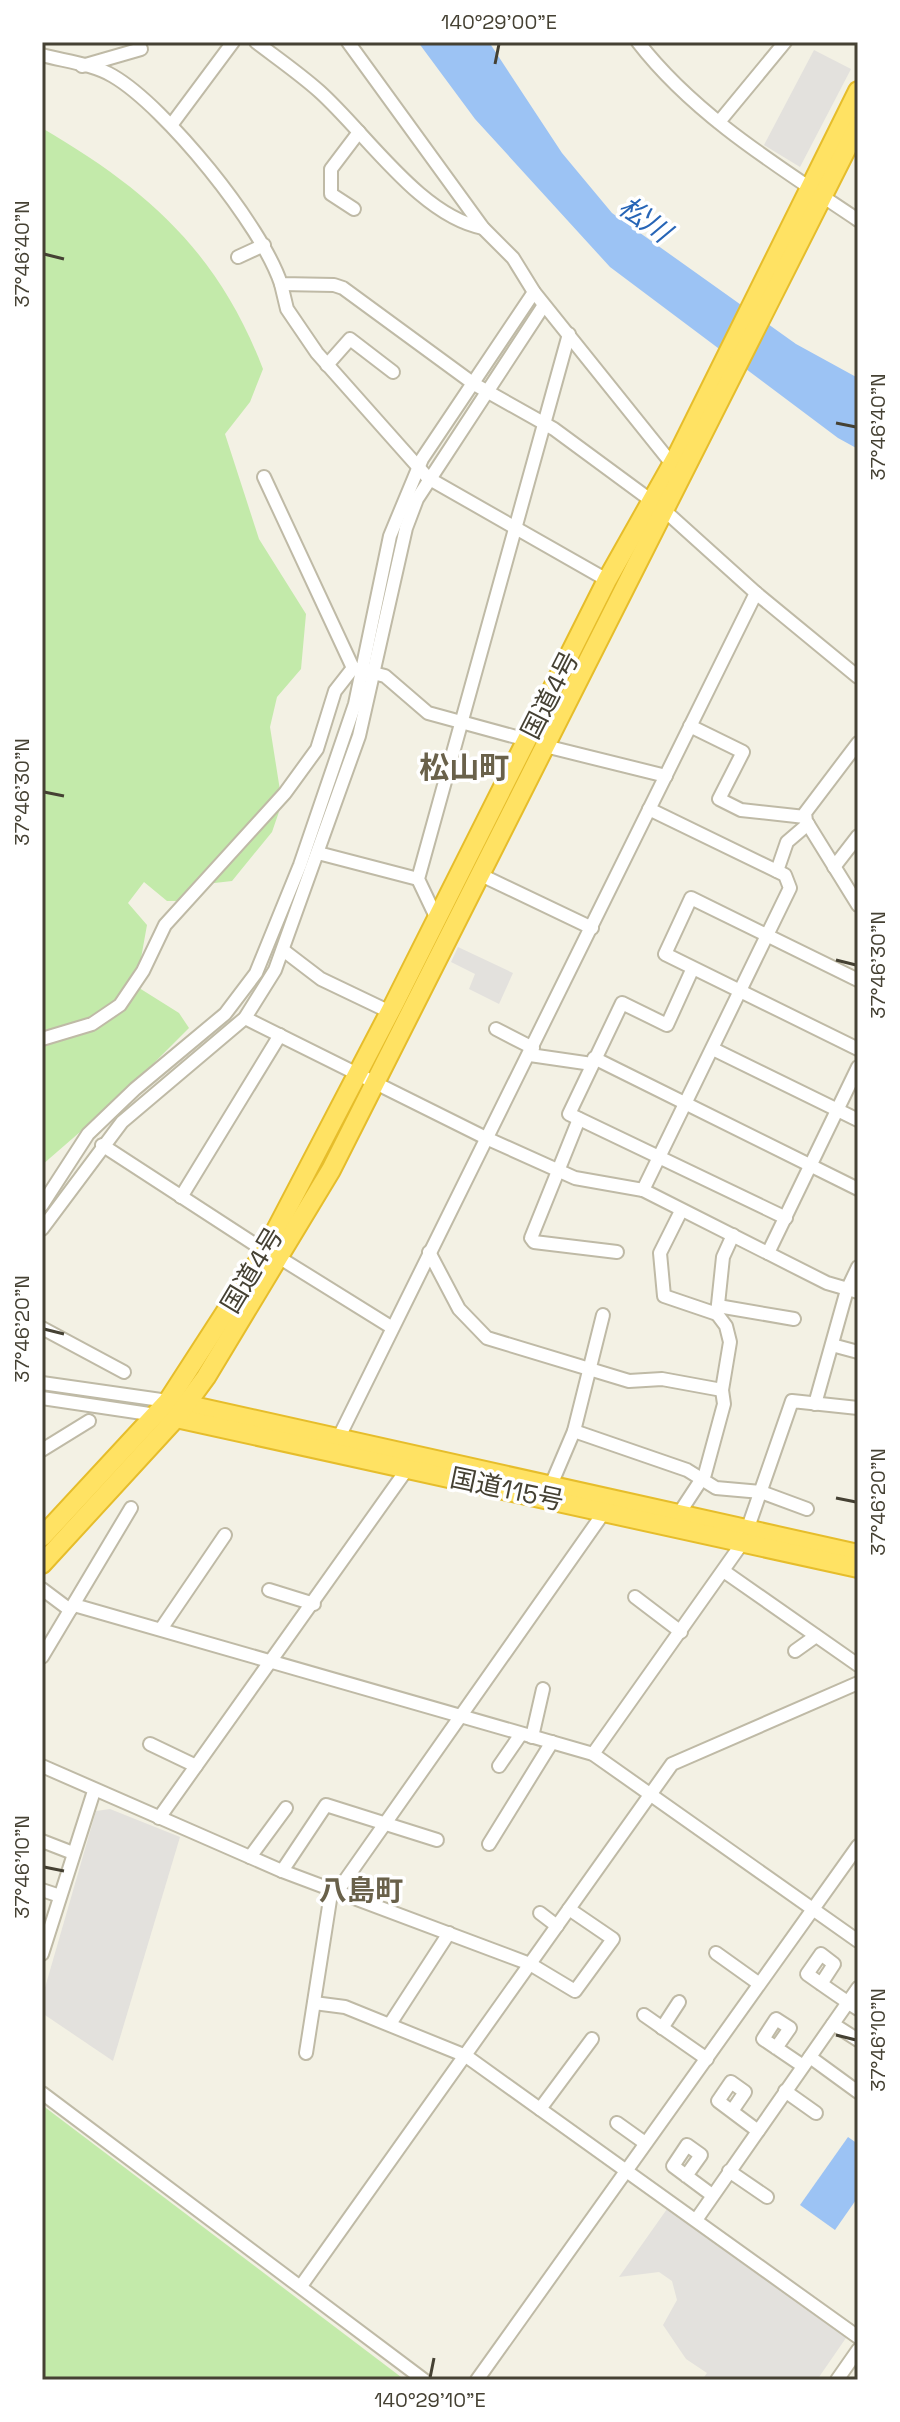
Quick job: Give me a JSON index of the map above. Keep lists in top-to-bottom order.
{
  "streets": {
    "highway": ["国道4号", "国道115号"]
  },
  "crossings": [
    ["国道4号", "国道115号"]
  ],
  "districts": ["松山町", "八島町"],
  "water": ["松川"],
  "coordinates": [
    "140°29'00\"E",
    "37°46'40\"N",
    "37°46'30\"N",
    "37°46'20\"N",
    "37°46'10\"N",
    "140°29'10\"E"
  ]
}
